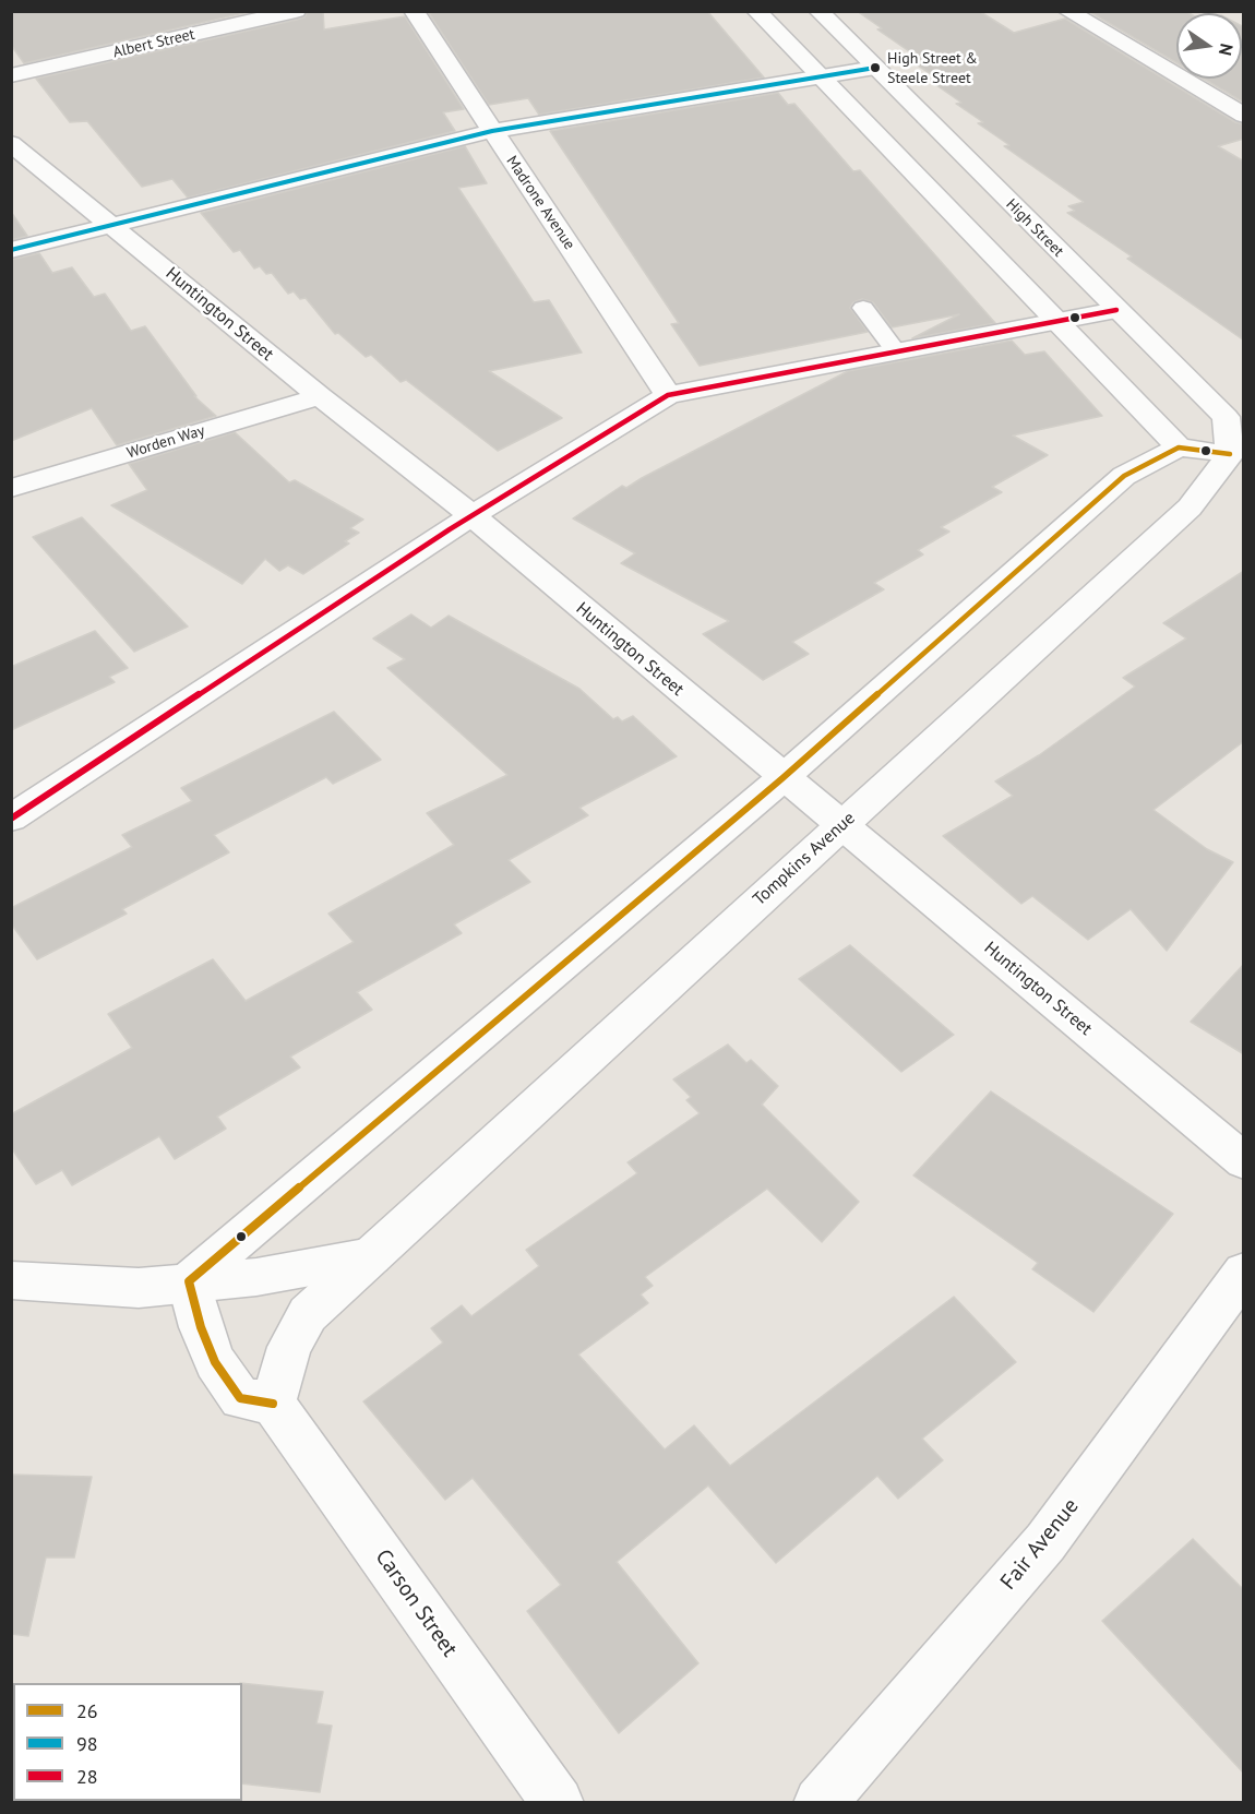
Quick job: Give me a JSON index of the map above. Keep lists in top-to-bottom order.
{
  "streets": {
    "street": [
      "Albert Street",
      "Madrone Avenue",
      "High Street",
      "Huntington Street",
      "Worden Way",
      "Tompkins Avenue",
      "Fair Avenue",
      "Carson Street"
    ]
  },
  "crossings": [
    ["High Street", "Tompkins Avenue"],
    ["Huntington Street", "Worden Way"],
    ["Huntington Street", "Tompkins Avenue"],
    ["Tompkins Avenue", "Carson Street"]
  ],
  "places": ["High Street & Steele Street"],
  "lines": ["transit line 98", "transit line 28", "transit line 26"],
  "legend": ["26", "98", "28"],
  "north": "right"
}
